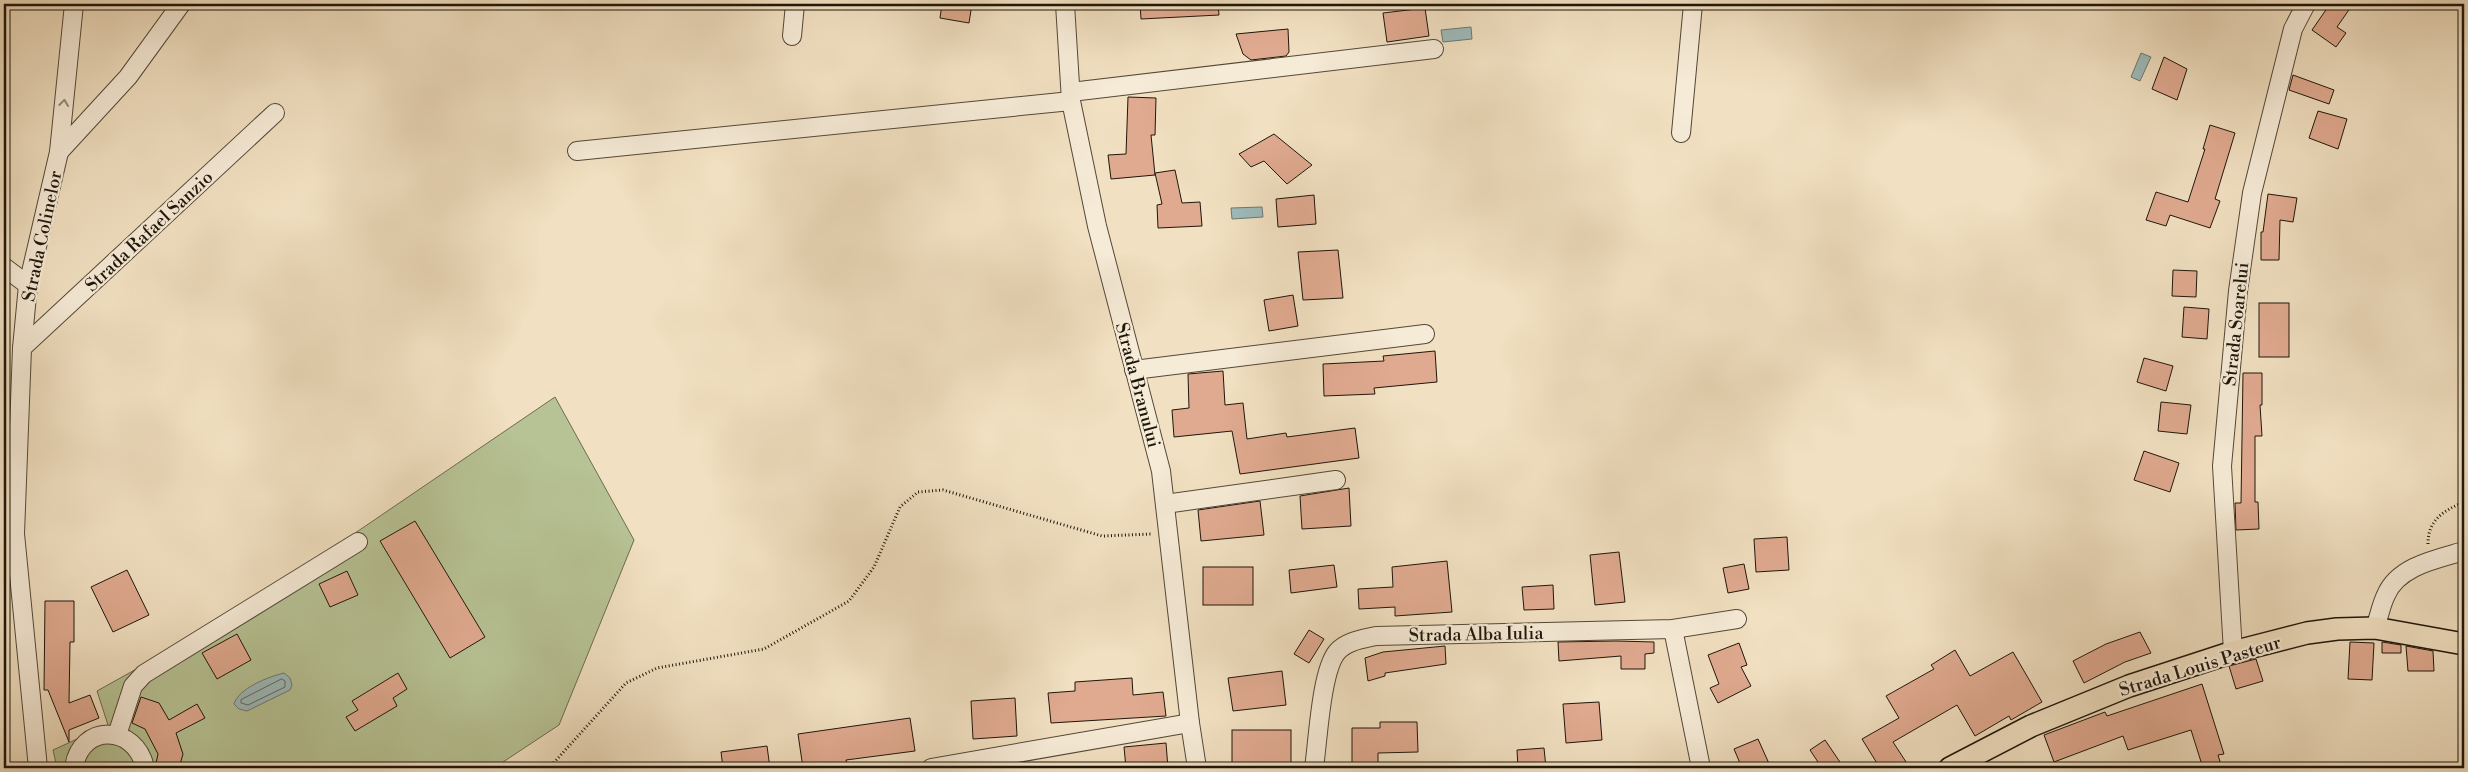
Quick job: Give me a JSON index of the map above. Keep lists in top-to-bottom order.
{
  "streets": {
    "main road": ["Strada Louis Pasteur"],
    "street": [
      "Strada Rafael Sanzio",
      "Strada Colinelor",
      "Strada Soarelui",
      "Strada Branului",
      "Strada Alba Iulia"
    ]
  },
  "crossings": [
    ["Strada Rafael Sanzio", "Strada Colinelor"],
    ["Strada Soarelui", "Strada Louis Pasteur"]
  ]
}
